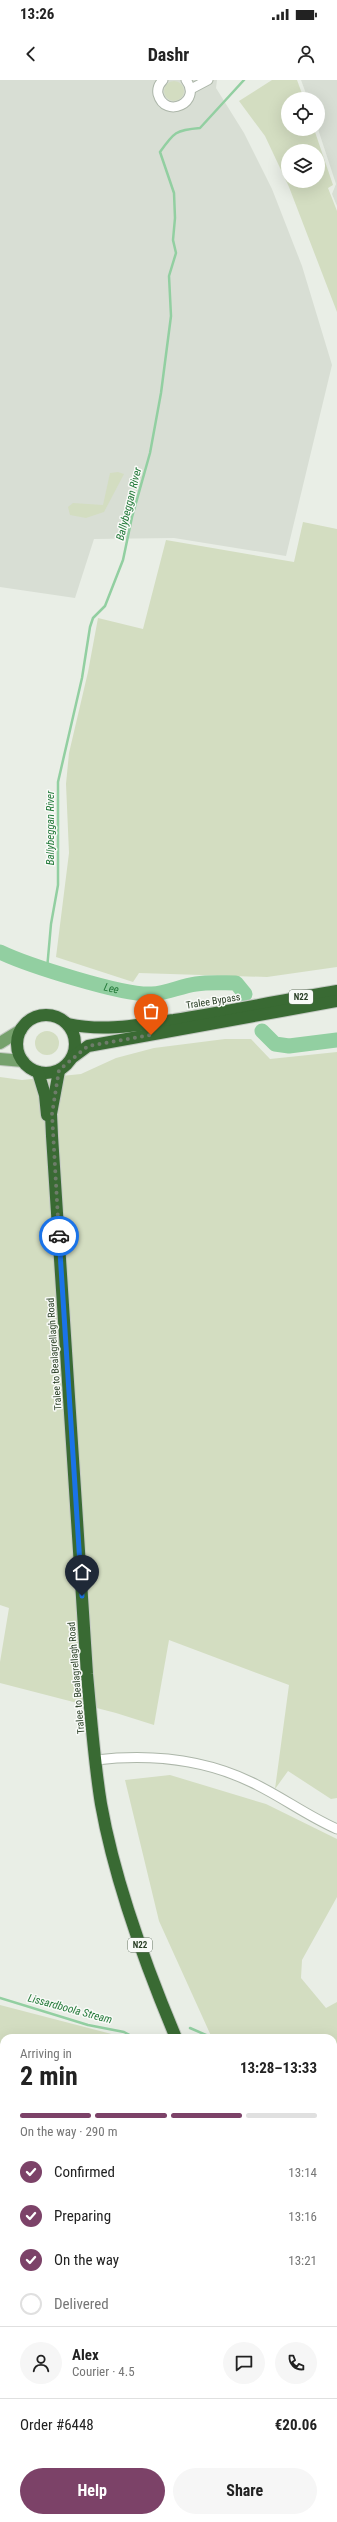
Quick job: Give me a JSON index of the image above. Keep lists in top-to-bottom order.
{
  "streets": {
    "highway": ["N22", "Tralee Bypass", "Tralee to Bealagrellagh Road"]
  },
  "crossings": [
    ["N22", "Tralee Bypass"],
    ["N22", "Tralee to Bealagrellagh Road"],
    ["Tralee Bypass", "Tralee to Bealagrellagh Road"]
  ],
  "water": ["Ballybeggan River", "Lee", "Lissardboola Stream"],
  "page": {
    "status": "13:26",
    "header": "Dashr",
    "heading": ["2 min", "Arriving in", "13:28–13:33"],
    "panel": [
      "Alex",
      "Courier · 4.5",
      "Order #6448",
      "€20.06"
    ],
    "bar": "On the way · 290 m",
    "list": [
      ["Confirmed", "13:14"],
      ["Preparing", "13:16"],
      ["On the way", "13:21"],
      "Delivered"
    ],
    "buttons": ["Help", "Share"]
  }
}
